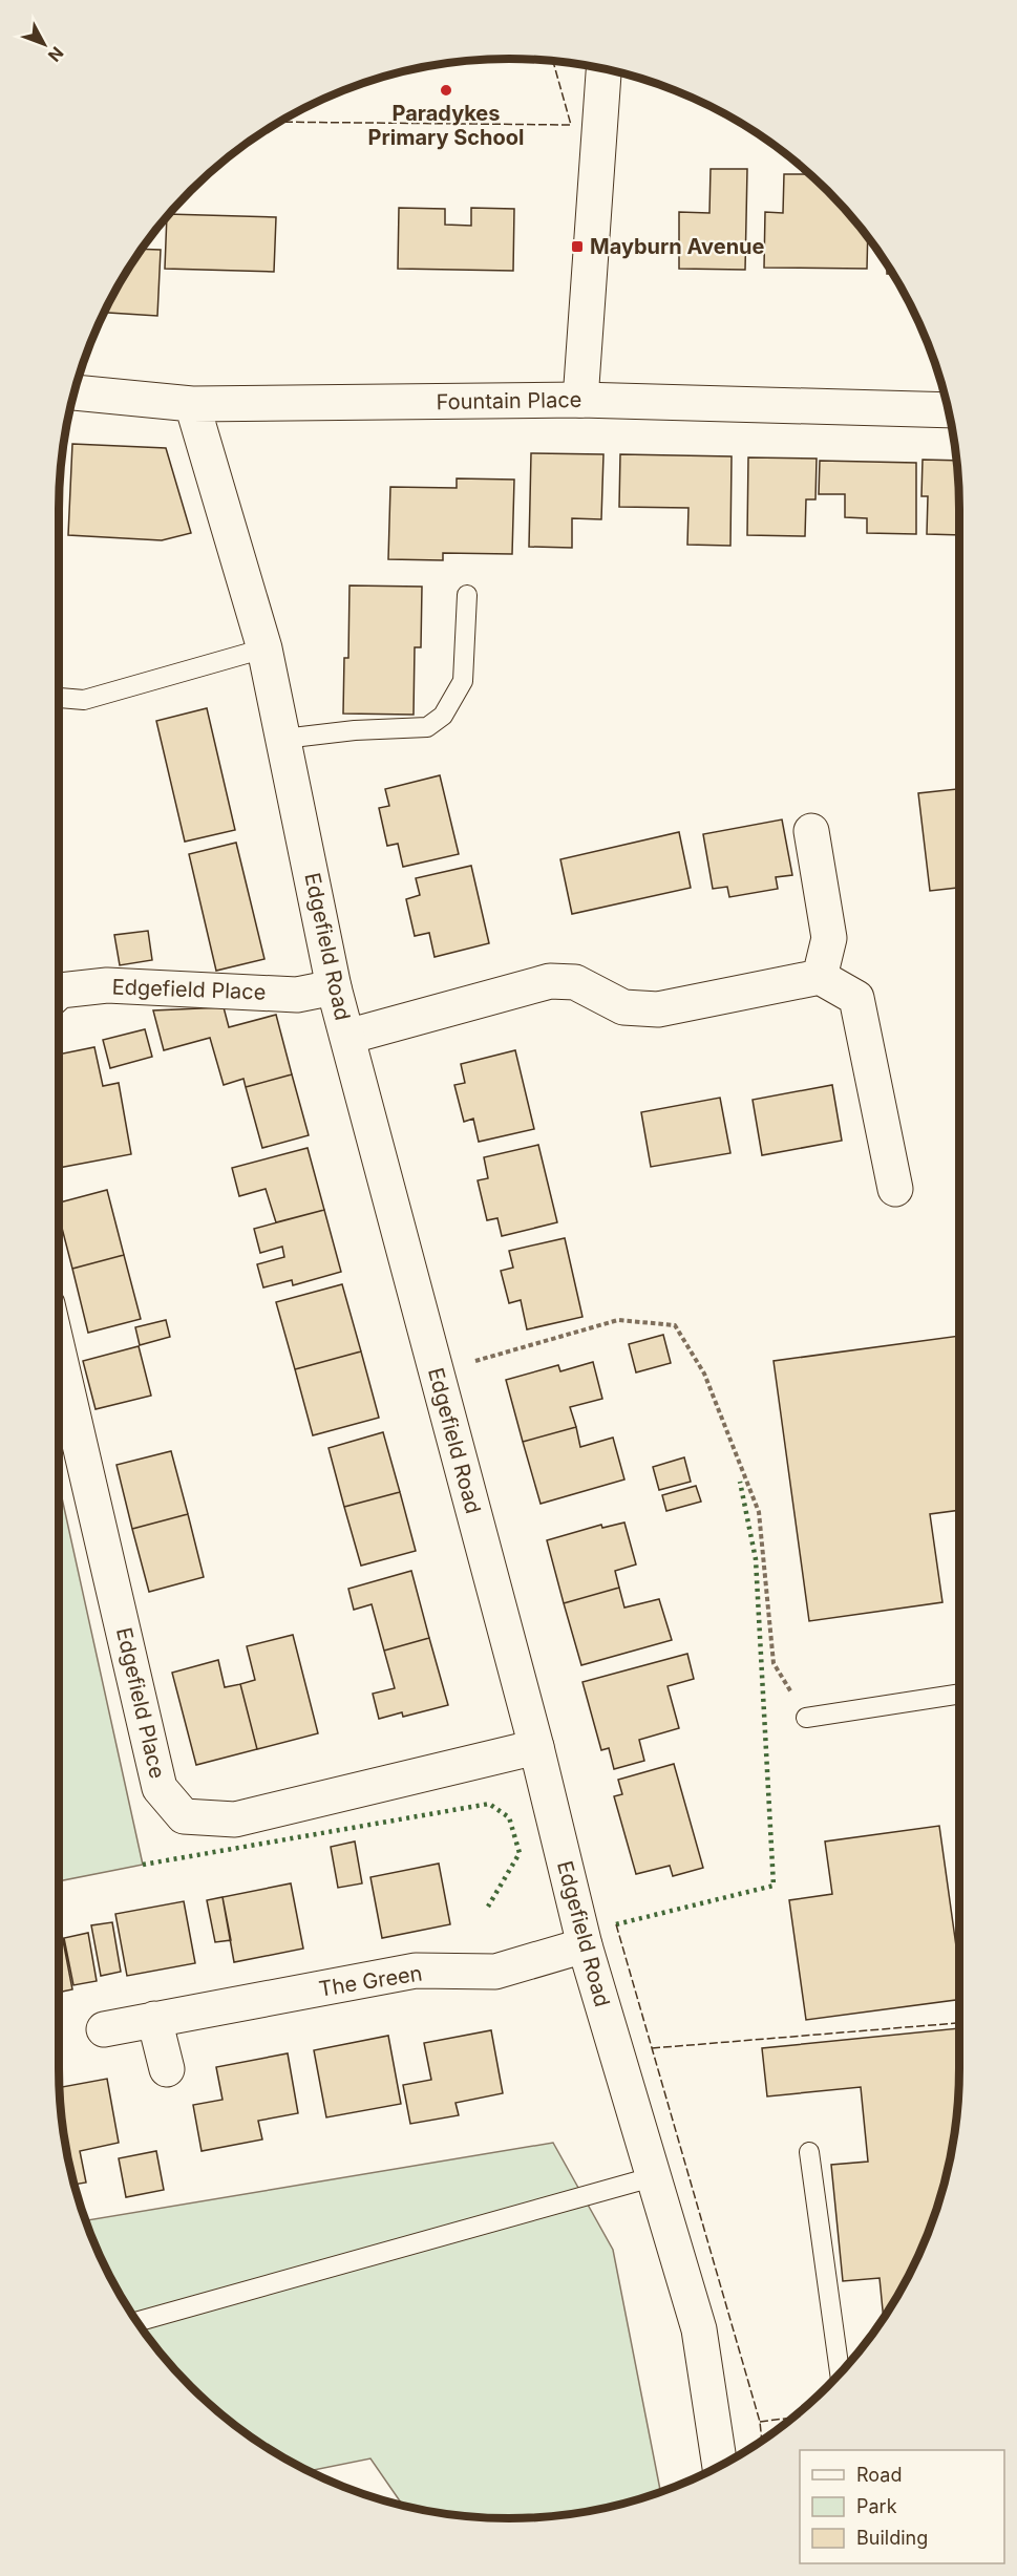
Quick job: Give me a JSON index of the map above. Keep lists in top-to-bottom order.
{
  "streets": {
    "street": [
      "Fountain Place",
      "Edgefield Road",
      "Edgefield Place",
      "The Green"
    ]
  },
  "crossings": [
    ["Fountain Place", "Edgefield Road"],
    ["Edgefield Road", "Edgefield Place"],
    ["Edgefield Road", "The Green"]
  ],
  "places": {
    "other": ["Paradykes Primary School"],
    "transit": ["Mayburn Avenue"]
  },
  "legend": ["Road", "Park", "Building"],
  "north": "bottom right"
}
